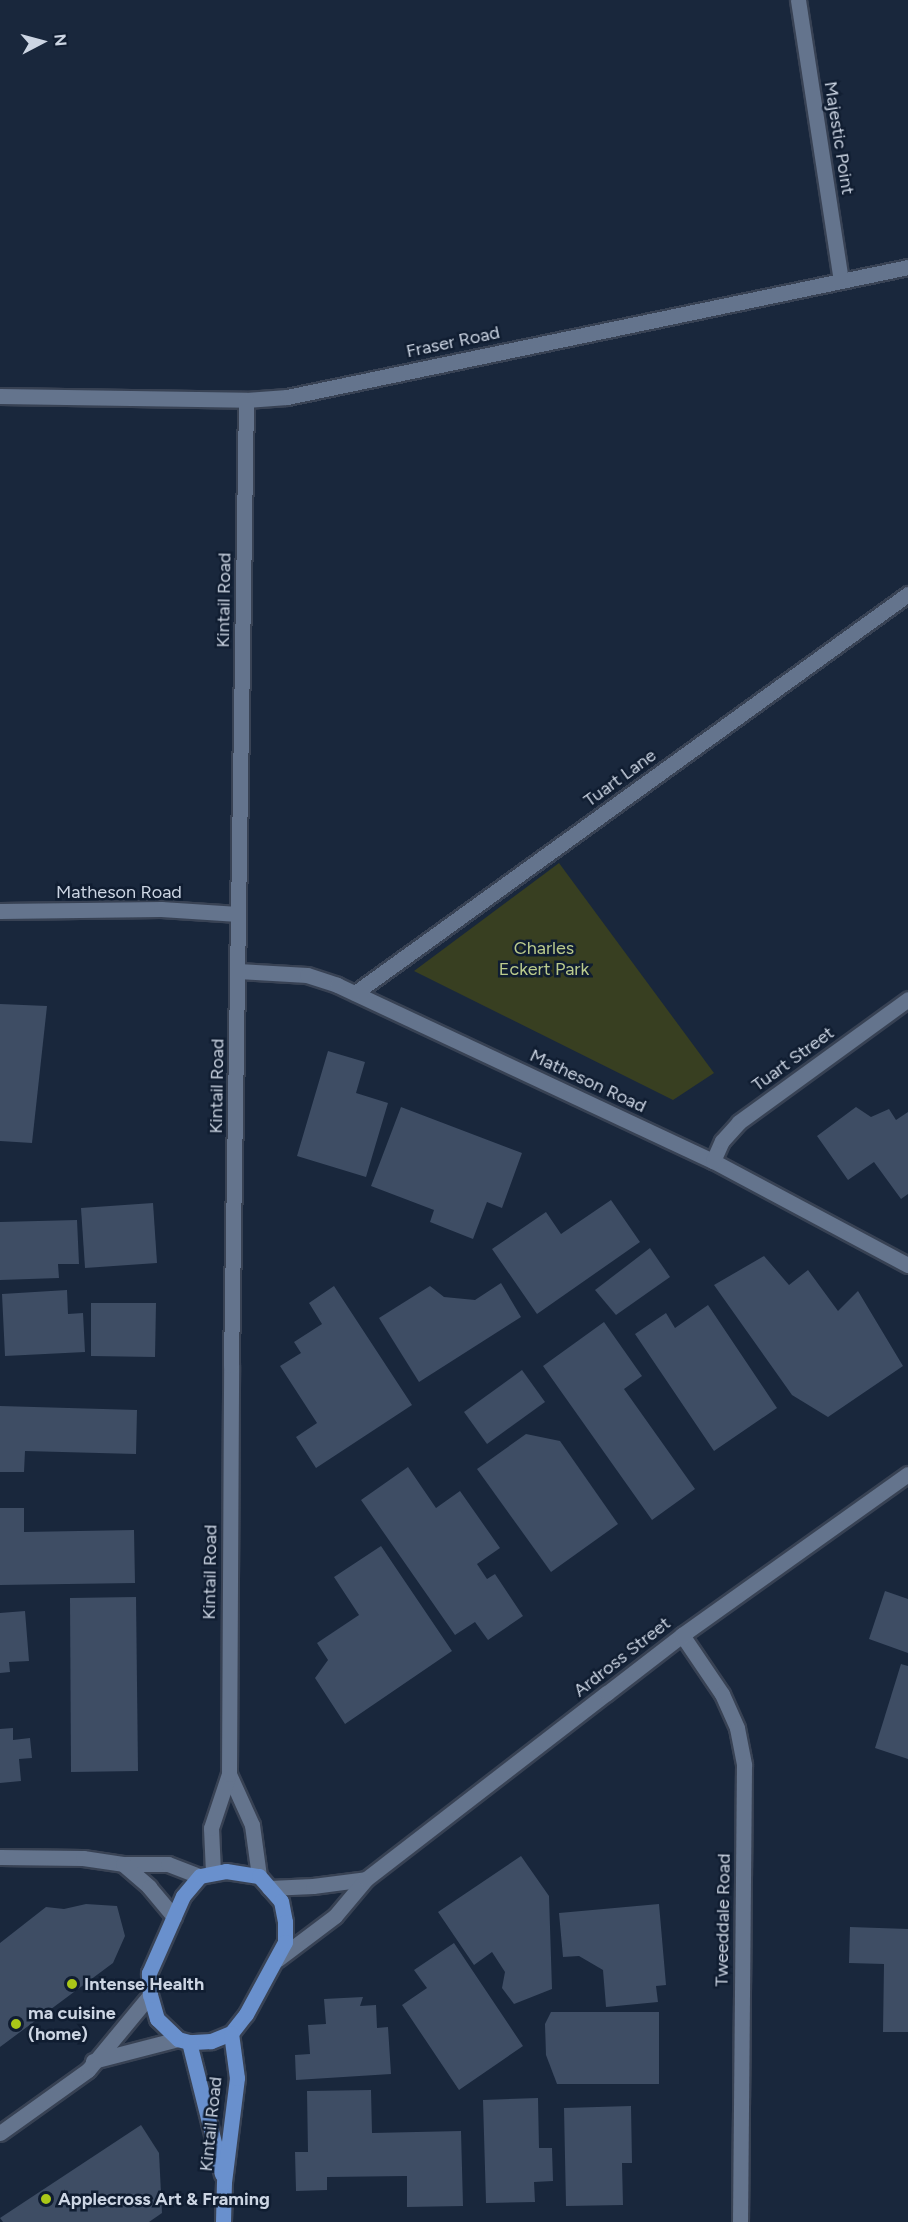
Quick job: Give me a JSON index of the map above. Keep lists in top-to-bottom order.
{
  "streets": {
    "main road": ["Kintail Road"],
    "street": [
      "Majestic Point",
      "Fraser Road",
      "Tuart Lane",
      "Matheson Road",
      "Tuart Street",
      "Ardross Street",
      "Tweeddale Road"
    ]
  },
  "crossings": [
    ["Majestic Point", "Fraser Road"],
    ["Fraser Road", "Kintail Road"],
    ["Kintail Road", "Matheson Road"],
    ["Kintail Road", "Ardross Street"],
    ["Tuart Lane", "Matheson Road"],
    ["Matheson Road", "Tuart Street"],
    ["Ardross Street", "Tweeddale Road"]
  ],
  "parks": ["Charles Eckert Park"],
  "places": ["Intense Health", "ma cuisine (home)", "Applecross Art & Framing"],
  "north": "right"
}
